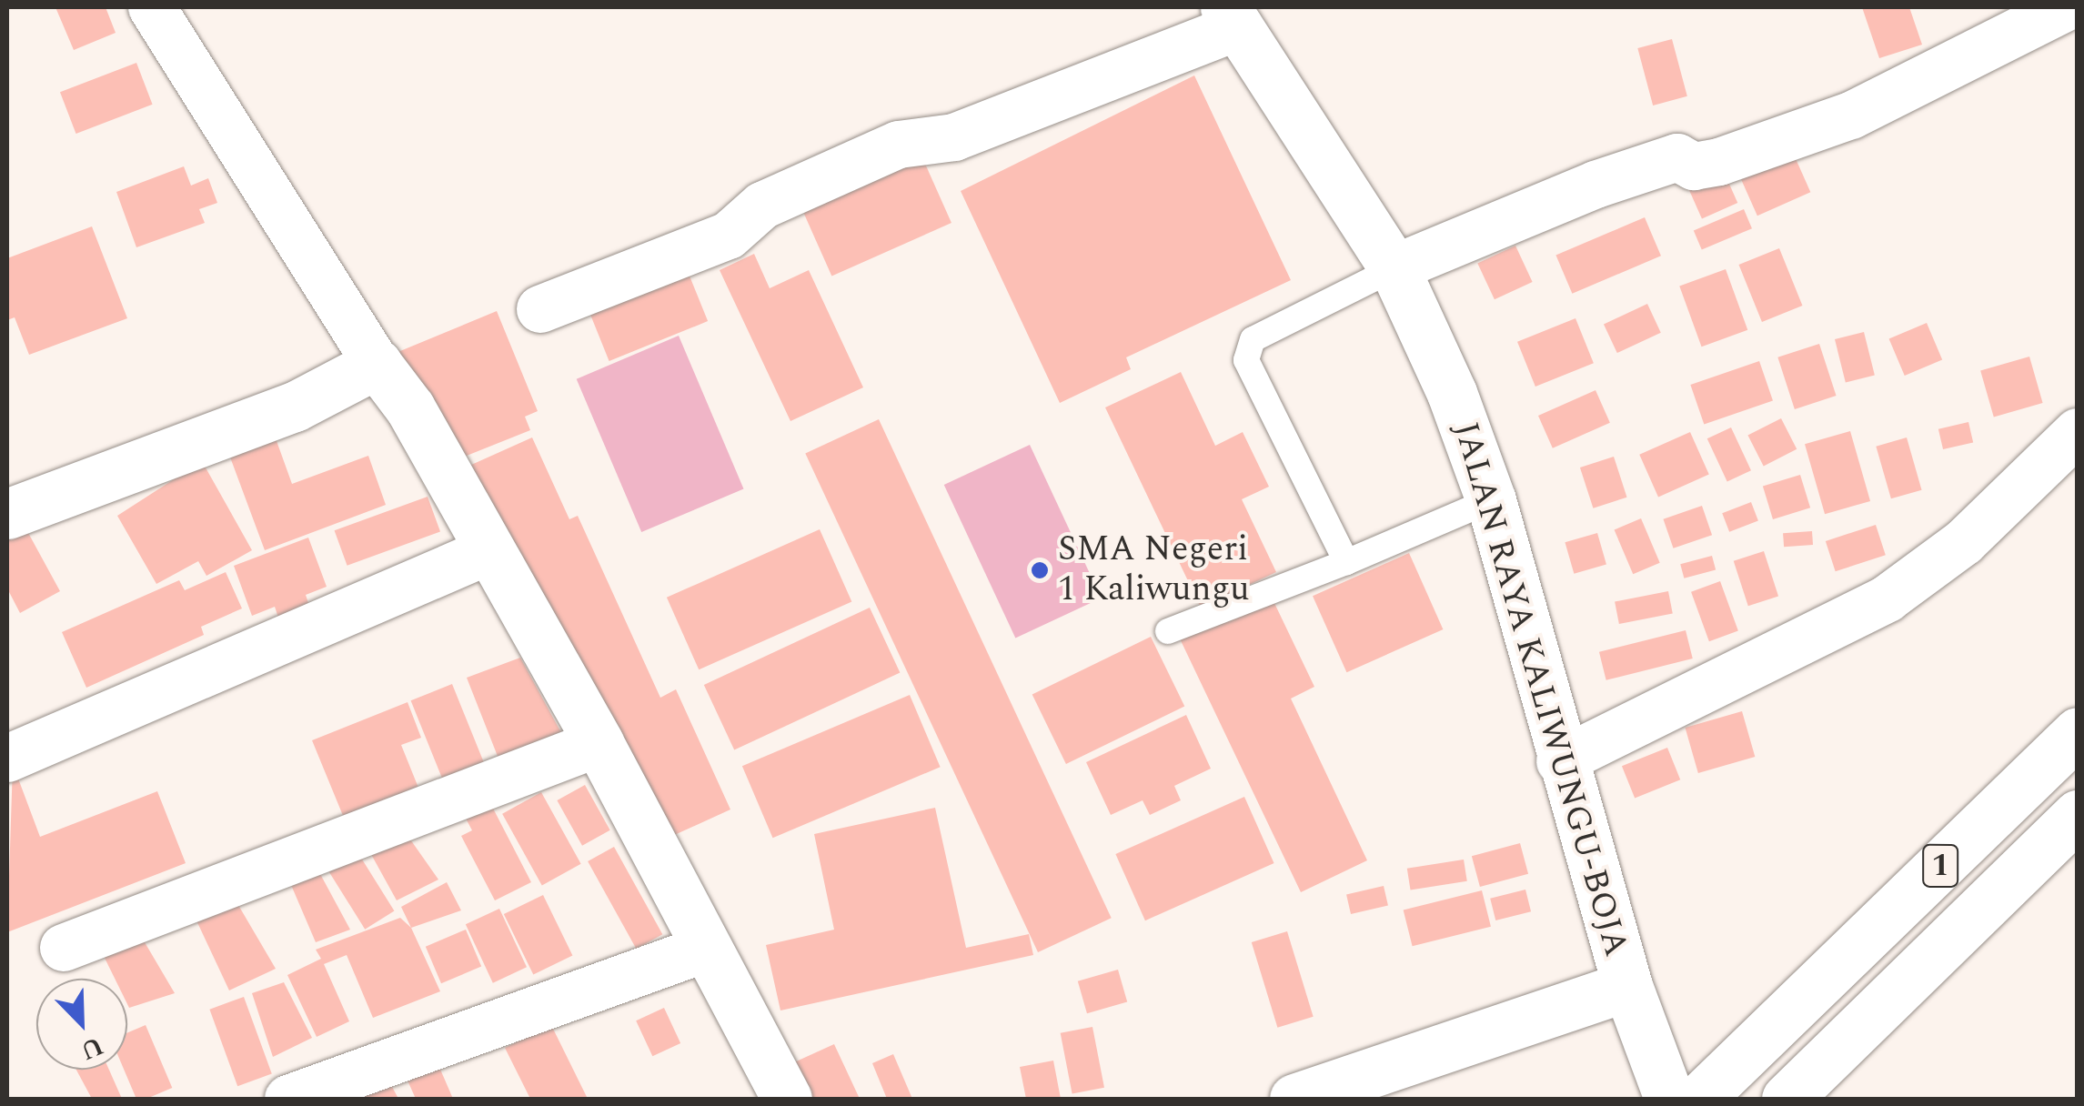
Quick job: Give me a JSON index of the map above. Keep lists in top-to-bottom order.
{
  "streets": {
    "main road": ["JALAN RAYA KALIWUNGU-BOJA", "1"]
  },
  "places": ["SMA Negeri 1 Kaliwungu"],
  "north": "bottom right"
}
